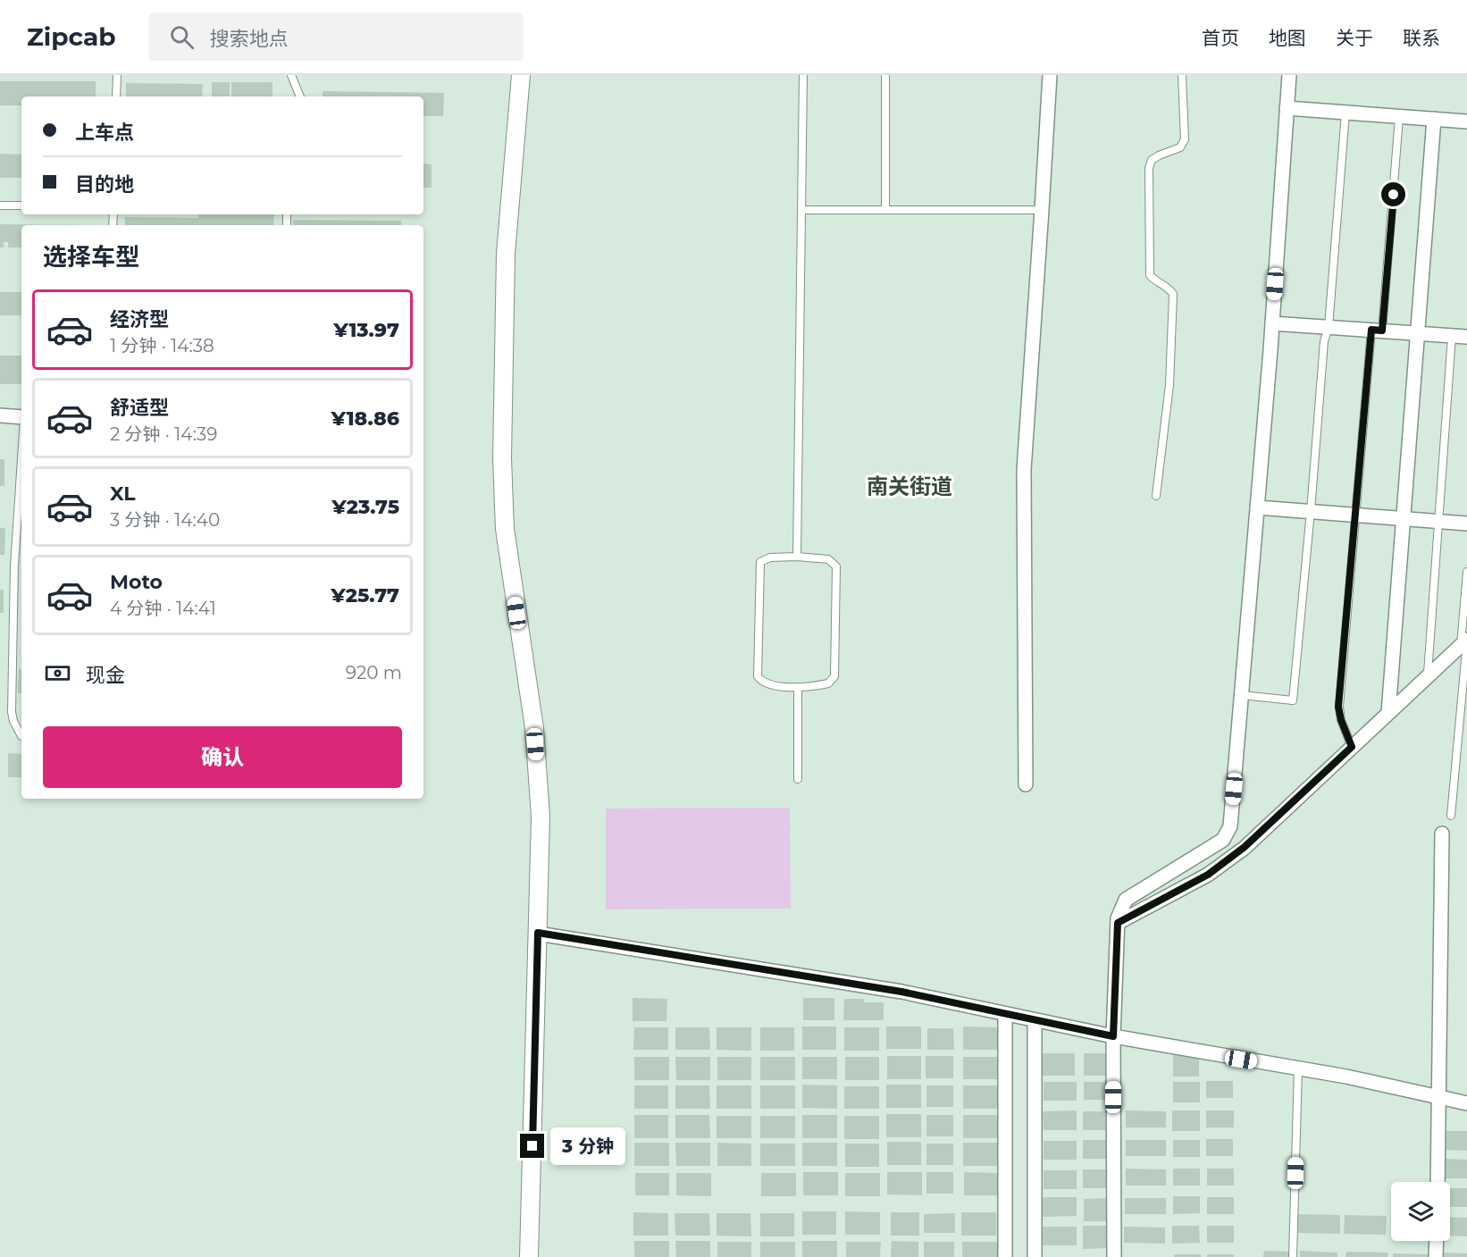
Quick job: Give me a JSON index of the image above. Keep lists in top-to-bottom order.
{
  "districts": ["南关街道"],
  "page": {
    "header": "Zipcab",
    "search": "搜索地点",
    "nav": [
      "首页",
      "地图",
      "关于",
      "联系"
    ],
    "banner": ["上车点", "目的地"],
    "heading": "选择车型",
    "list": [
      {
        "name": "经济型",
        "note": "1 分钟 · 14:38",
        "value": "¥13.97"
      },
      {
        "name": "舒适型",
        "note": "2 分钟 · 14:39",
        "value": "¥18.86"
      },
      {
        "name": "XL",
        "note": "3 分钟 · 14:40",
        "value": "¥23.75"
      },
      {
        "name": "Moto",
        "note": "4 分钟 · 14:41",
        "value": "¥25.77"
      }
    ],
    "pay": ["现金", "920 m"],
    "buttons": "确认",
    "bubble": "3 分钟"
  }
}
